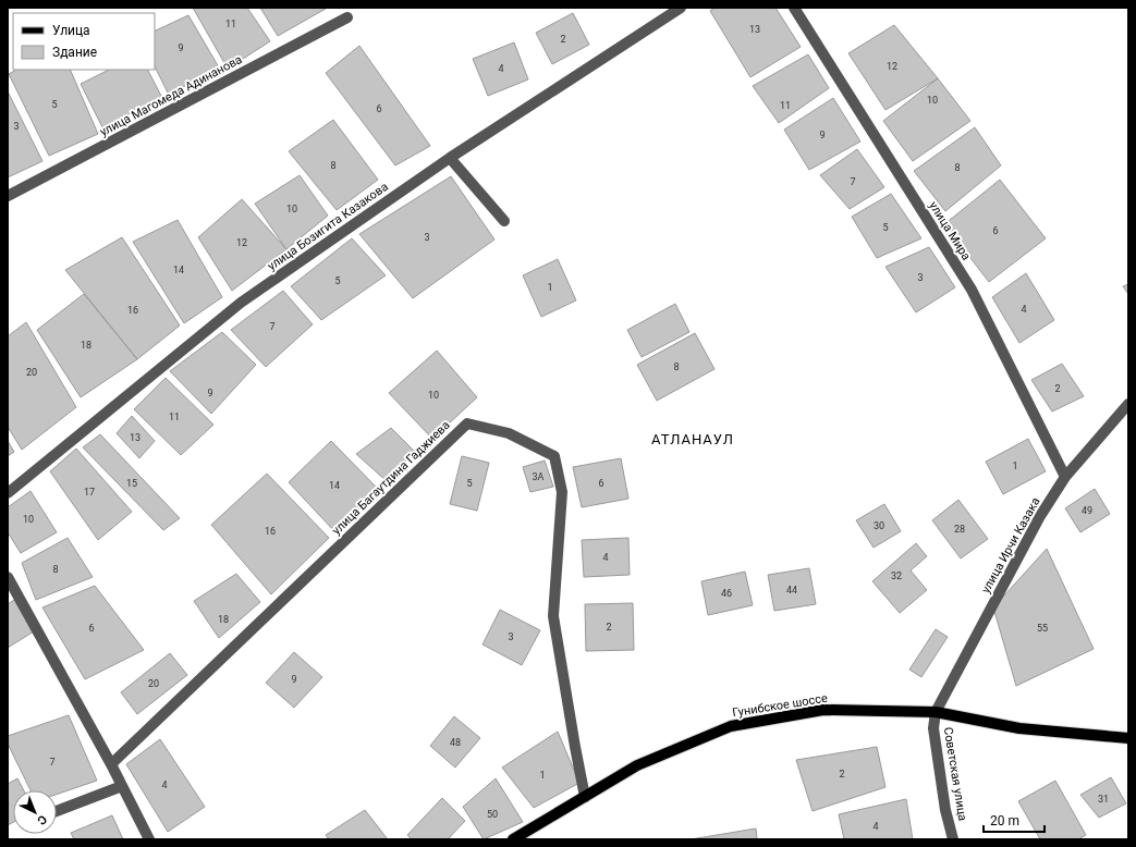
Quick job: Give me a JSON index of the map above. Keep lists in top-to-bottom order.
{
  "streets": {
    "main road": ["Гунибское шоссе"],
    "street": [
      "улица Магомеда Адинанова",
      "улица Бозигита Казакова",
      "улица Мира",
      "улица Багаутдина Гаджиева",
      "улица Ирчи Казака",
      "Советская улица"
    ]
  },
  "crossings": [
    ["улица Мира", "улица Ирчи Казака"],
    ["улица Багаутдина Гаджиева", "Гунибское шоссе"],
    ["улица Ирчи Казака", "Гунибское шоссе"],
    ["улица Ирчи Казака", "Советская улица"],
    ["Гунибское шоссе", "Советская улица"]
  ],
  "districts": ["АТЛАНАУЛ"],
  "house_numbers": [
    "11",
    "13",
    "2",
    "9",
    "12",
    "4",
    "10",
    "5",
    "11",
    "6",
    "3",
    "9",
    "8",
    "8",
    "7",
    "10",
    "5",
    "6",
    "3",
    "12",
    "14",
    "3",
    "5",
    "1",
    "4",
    "16",
    "7",
    "18",
    "8",
    "20",
    "2",
    "9",
    "10",
    "11",
    "13",
    "1",
    "3А",
    "15",
    "5",
    "6",
    "14",
    "17",
    "49",
    "10",
    "30",
    "28",
    "16",
    "4",
    "8",
    "32",
    "44",
    "46",
    "18",
    "2",
    "6",
    "55",
    "3",
    "9",
    "20",
    "48",
    "7",
    "2",
    "1",
    "4",
    "31",
    "50",
    "4"
  ],
  "legend": ["Улица", "Здание"],
  "scale_bar": "20 m",
  "north": "bottom right"
}
